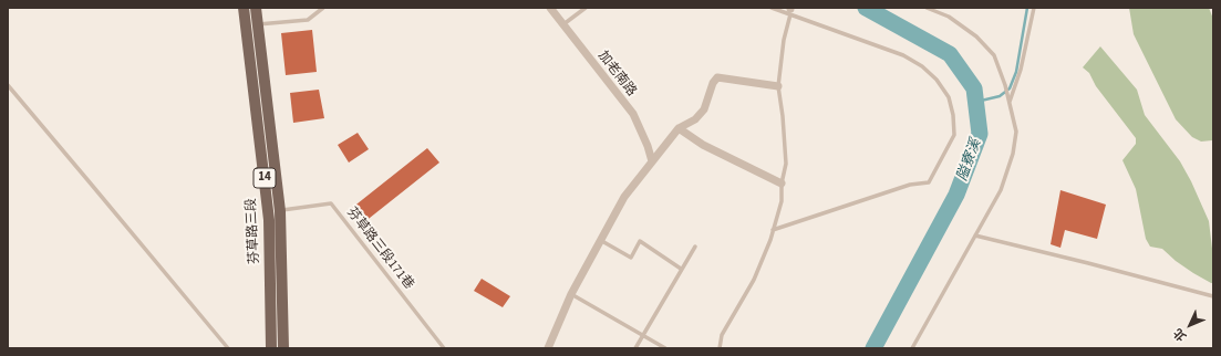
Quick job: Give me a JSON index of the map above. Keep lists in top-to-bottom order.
{
  "streets": {
    "main road": ["14", "芬草路三段"],
    "street": ["加老南路"],
    "lane": ["芬草路三段171巷"]
  },
  "crossings": [
    ["芬草路三段", "芬草路三段171巷"]
  ],
  "water": ["隘寮溪"],
  "north": "bottom left"
}
